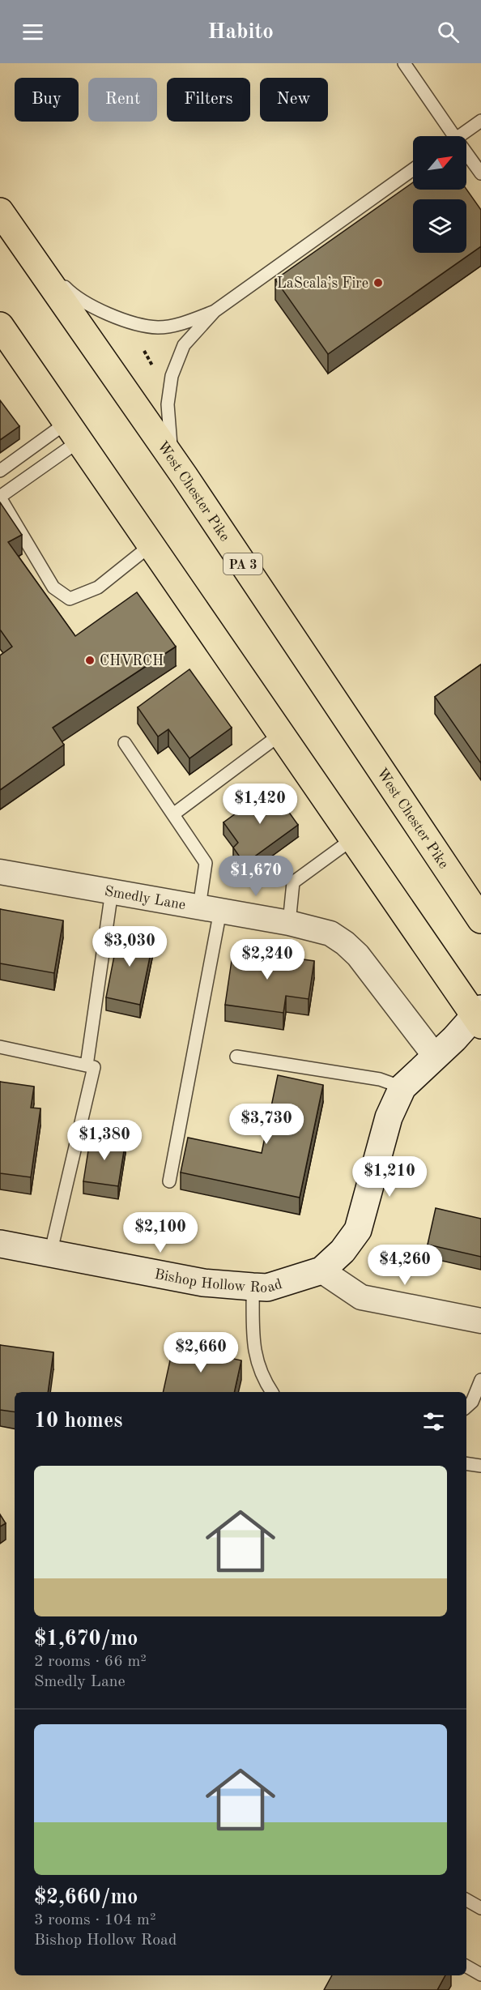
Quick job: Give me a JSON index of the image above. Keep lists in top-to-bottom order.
{
  "streets": {
    "highway": ["West Chester Pike", "PA 3"],
    "street": ["Smedly Lane", "Bishop Hollow Road"]
  },
  "crossings": [
    ["Smedly Lane", "Bishop Hollow Road"]
  ],
  "places": ["LaScala’s Fire", "CHVRCH"],
  "north": "top right",
  "page": {
    "header": "Habito",
    "chip": [
      "Buy",
      "Rent",
      "Filters",
      "New"
    ],
    "price": [
      "$1,420",
      "$1,670",
      "$3,030",
      "$2,240",
      "$3,730",
      "$1,380",
      "$1,210",
      "$2,100",
      "$4,260",
      "$2,660"
    ],
    "heading": "10 homes",
    "list": [
      {
        "name": "$1,670/mo",
        "note": "2 rooms · 66 m² · Smedly Lane"
      },
      {
        "name": "$2,660/mo",
        "note": "3 rooms · 104 m² · Bishop Hollow Road"
      }
    ]
  }
}
